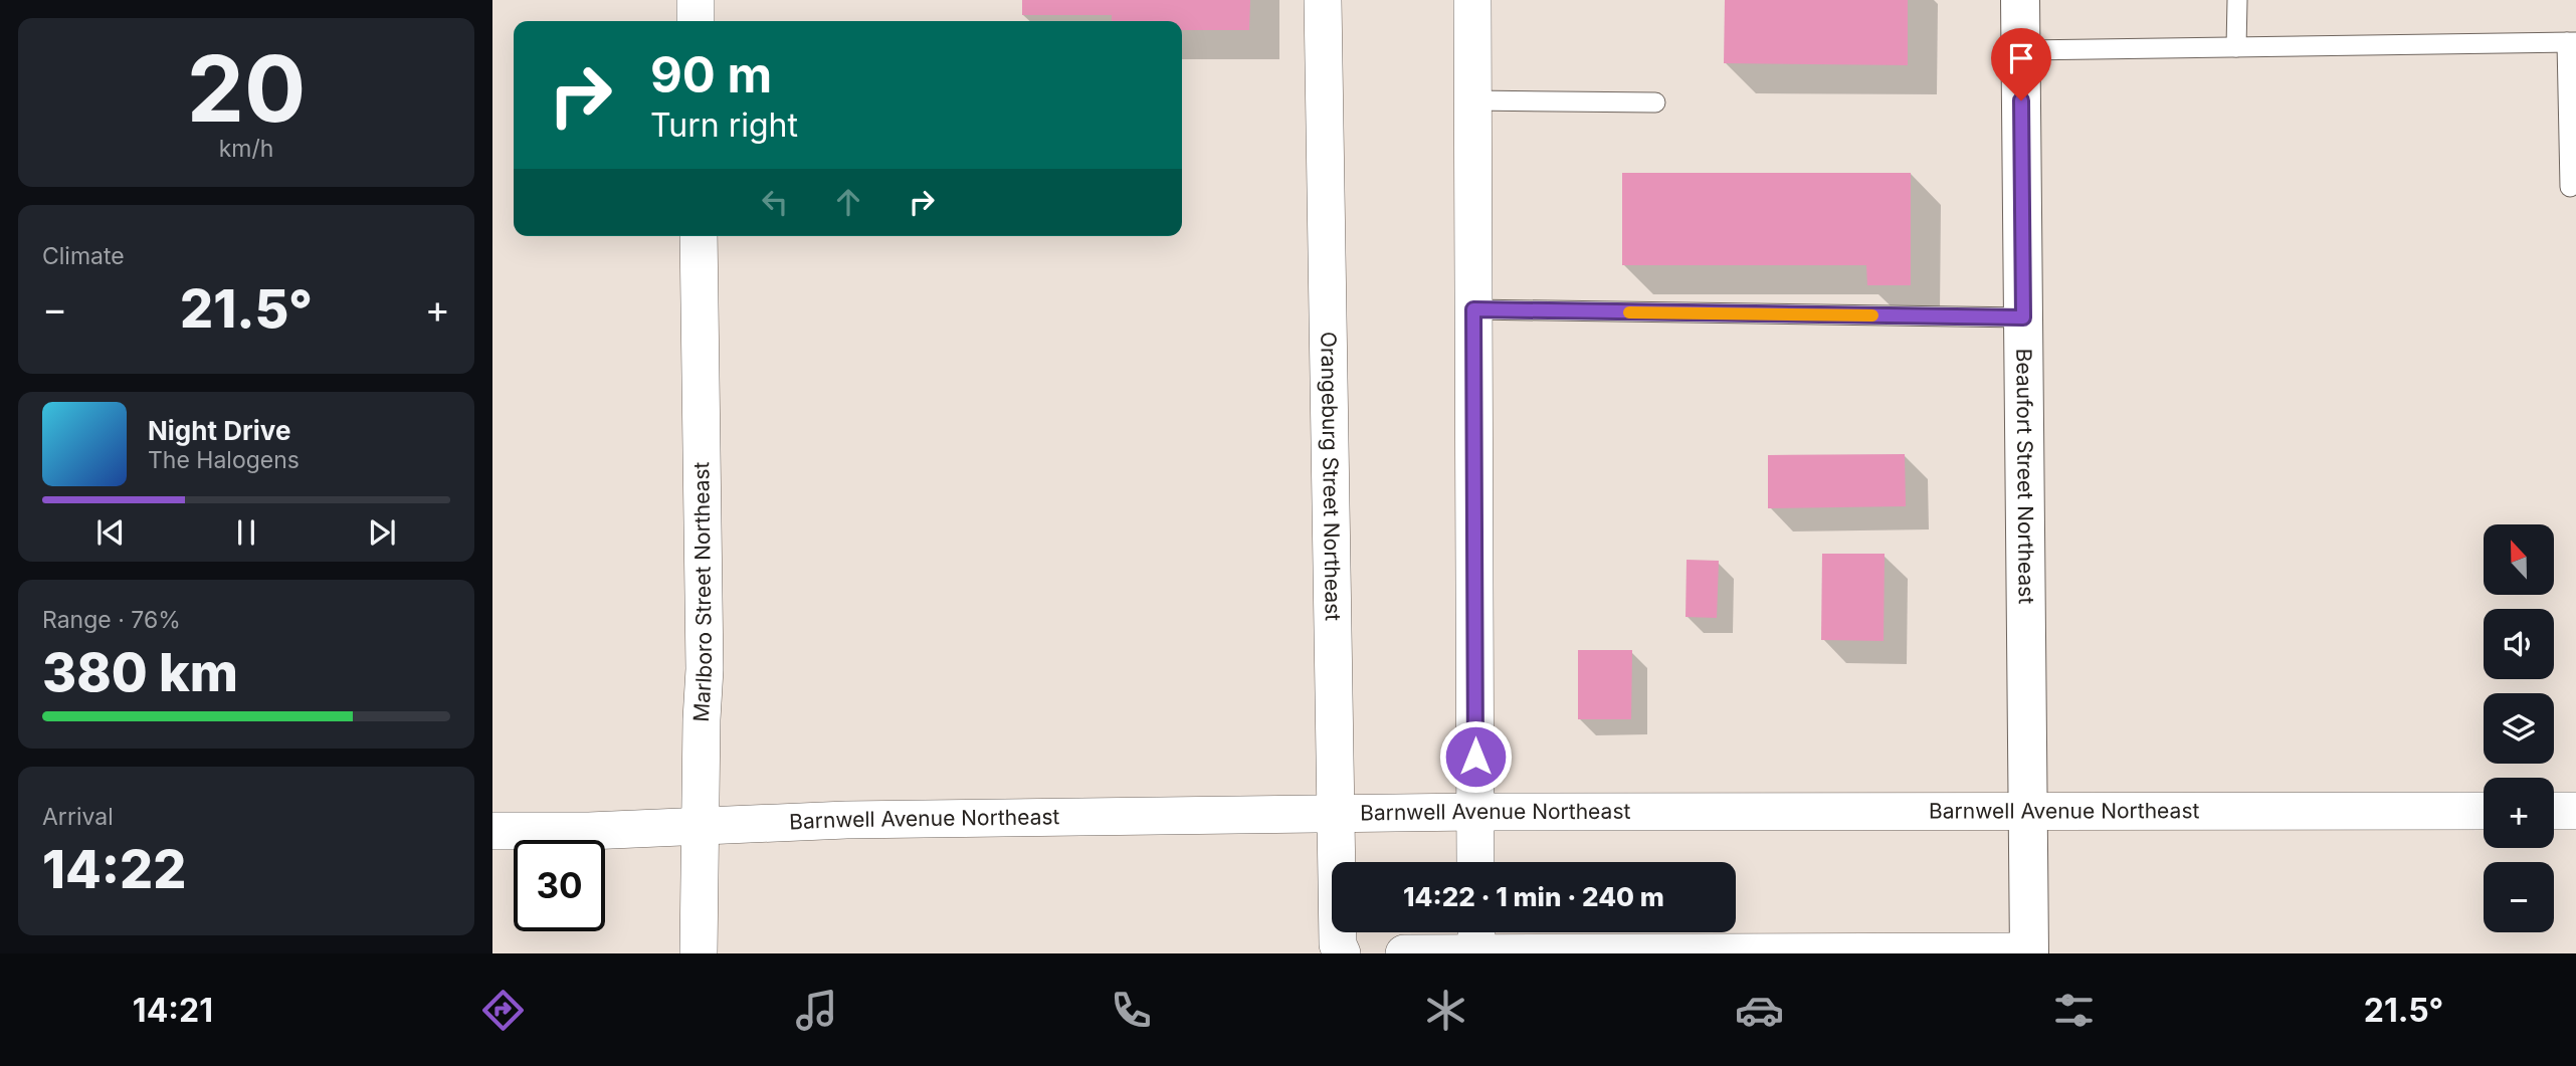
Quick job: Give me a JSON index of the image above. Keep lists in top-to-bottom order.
{
  "streets": {
    "street": [
      "Orangeburg Street Northeast",
      "Beaufort Street Northeast",
      "Marlboro Street Northeast",
      "Barnwell Avenue Northeast"
    ]
  },
  "crossings": [
    ["Orangeburg Street Northeast", "Barnwell Avenue Northeast"],
    ["Beaufort Street Northeast", "Barnwell Avenue Northeast"],
    ["Marlboro Street Northeast", "Barnwell Avenue Northeast"]
  ],
  "north": "top",
  "page": {
    "tile": [
      ["20", "km/h"],
      "Climate",
      ["Range · 76%", "380 km"],
      ["Arrival", "14:22"]
    ],
    "turn": ["90 m", "Turn right"],
    "heat": ["−", "21.5°", "+"],
    "song": ["Night Drive", "The Halogens"],
    "map_buttons": ["+", "−"],
    "limit": "30",
    "trip": "14:22 · 1 min · 240 m",
    "tabs": ["14:21", "21.5°"]
  }
}
